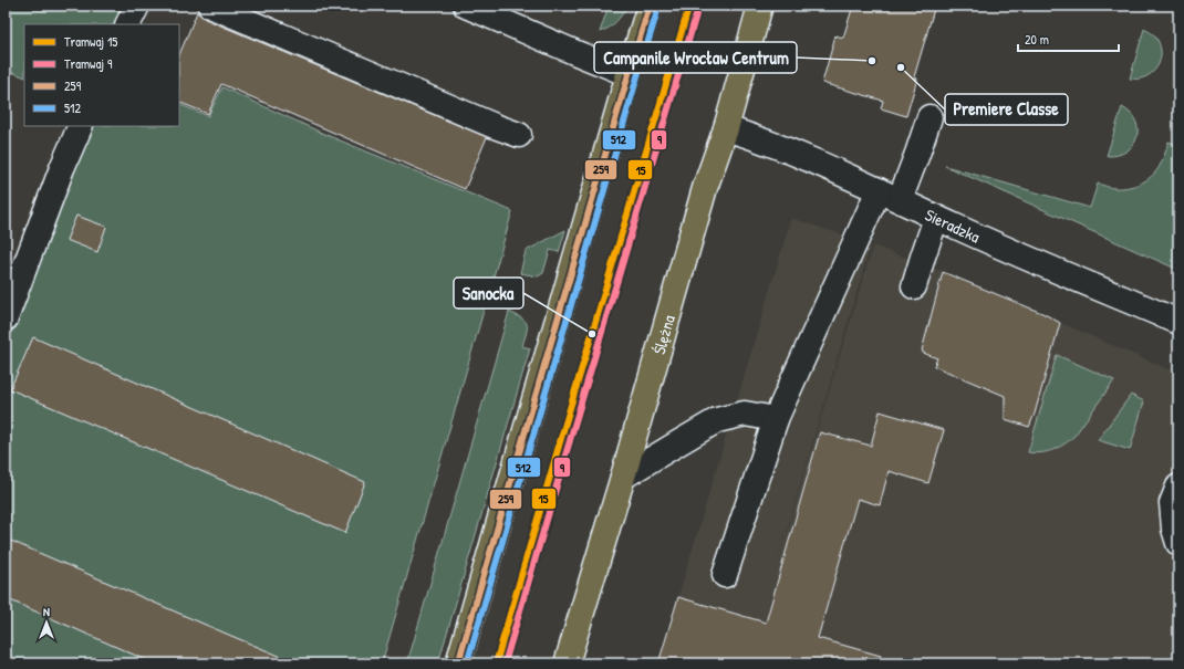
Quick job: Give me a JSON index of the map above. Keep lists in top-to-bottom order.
{
  "streets": {
    "main road": ["Ślężna"],
    "street": ["Sieradzka"]
  },
  "crossings": [
    ["Sieradzka", "Ślężna"]
  ],
  "places": ["Campanile Wrocław Centrum", "Premiere Classe", "Sanocka"],
  "lines": [
    "tram line 15",
    "transit line 259",
    "tram line 9",
    "transit line 512"
  ],
  "legend": [
    "Tramwaj 15",
    "Tramwaj 9",
    "259",
    "512"
  ],
  "scale_bar": "20 m",
  "north": "top"
}
